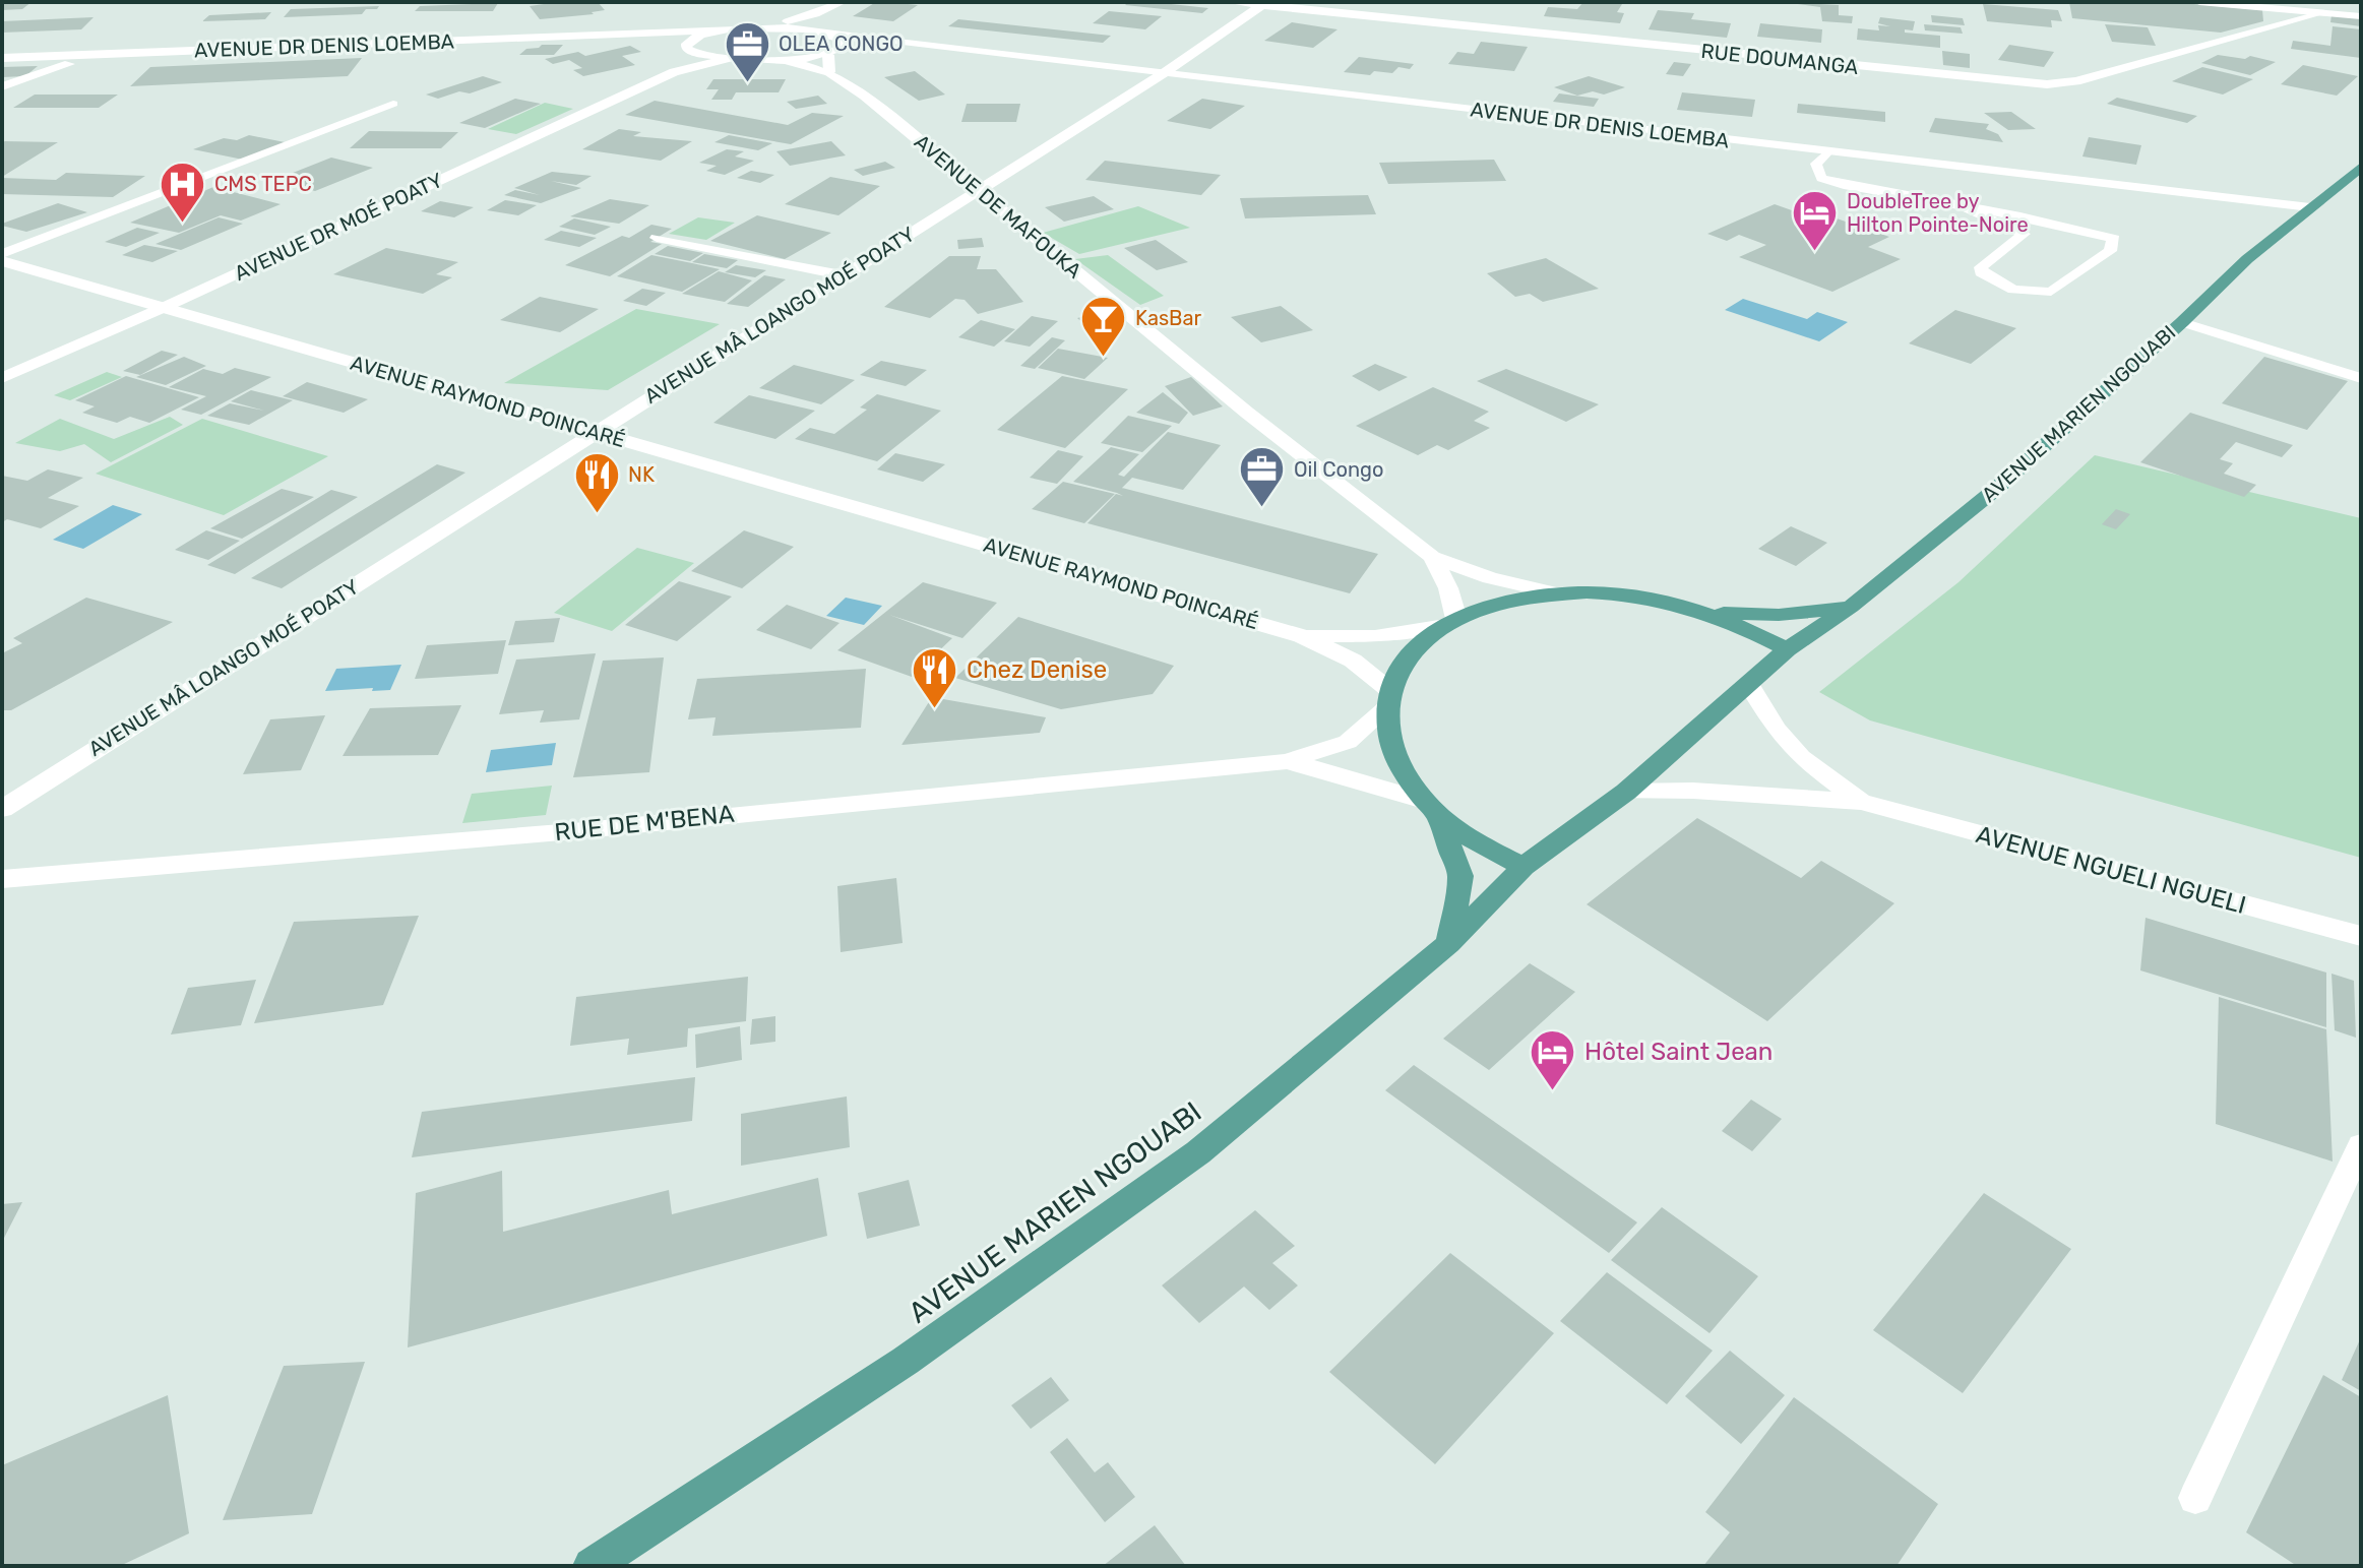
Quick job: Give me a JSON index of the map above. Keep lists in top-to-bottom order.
{
  "streets": {
    "main road": ["AVENUE MARIEN NGOUABI"],
    "street": [
      "AVENUE DR DENIS LOEMBA",
      "RUE DOUMANGA",
      "AVENUE DE MAFOUKA",
      "AVENUE DR MOÉ POATY",
      "AVENUE MÂ LOANGO MOÉ POATY",
      "AVENUE RAYMOND POINCARÉ",
      "RUE DE M'BENA",
      "AVENUE NGUELI NGUELI"
    ]
  },
  "crossings": [
    ["AVENUE DR DENIS LOEMBA", "AVENUE DE MAFOUKA"],
    ["AVENUE DR DENIS LOEMBA", "AVENUE DR MOÉ POATY"],
    ["AVENUE DR DENIS LOEMBA", "AVENUE MÂ LOANGO MOÉ POATY"],
    ["AVENUE DR DENIS LOEMBA", "AVENUE MARIEN NGOUABI"],
    ["RUE DOUMANGA", "AVENUE MÂ LOANGO MOÉ POATY"],
    ["AVENUE DE MAFOUKA", "AVENUE DR MOÉ POATY"],
    ["AVENUE DE MAFOUKA", "AVENUE MÂ LOANGO MOÉ POATY"],
    ["AVENUE DR MOÉ POATY", "AVENUE RAYMOND POINCARÉ"],
    ["AVENUE MÂ LOANGO MOÉ POATY", "AVENUE RAYMOND POINCARÉ"]
  ],
  "places": {
    "office": ["OLEA CONGO", "Oil Congo"],
    "hospital": ["CMS TEPC"],
    "hotel": ["DoubleTree by Hilton Pointe-Noire", "Hôtel Saint Jean"],
    "bar": ["KasBar"],
    "restaurant": ["NK", "Chez Denise"]
  }
}
